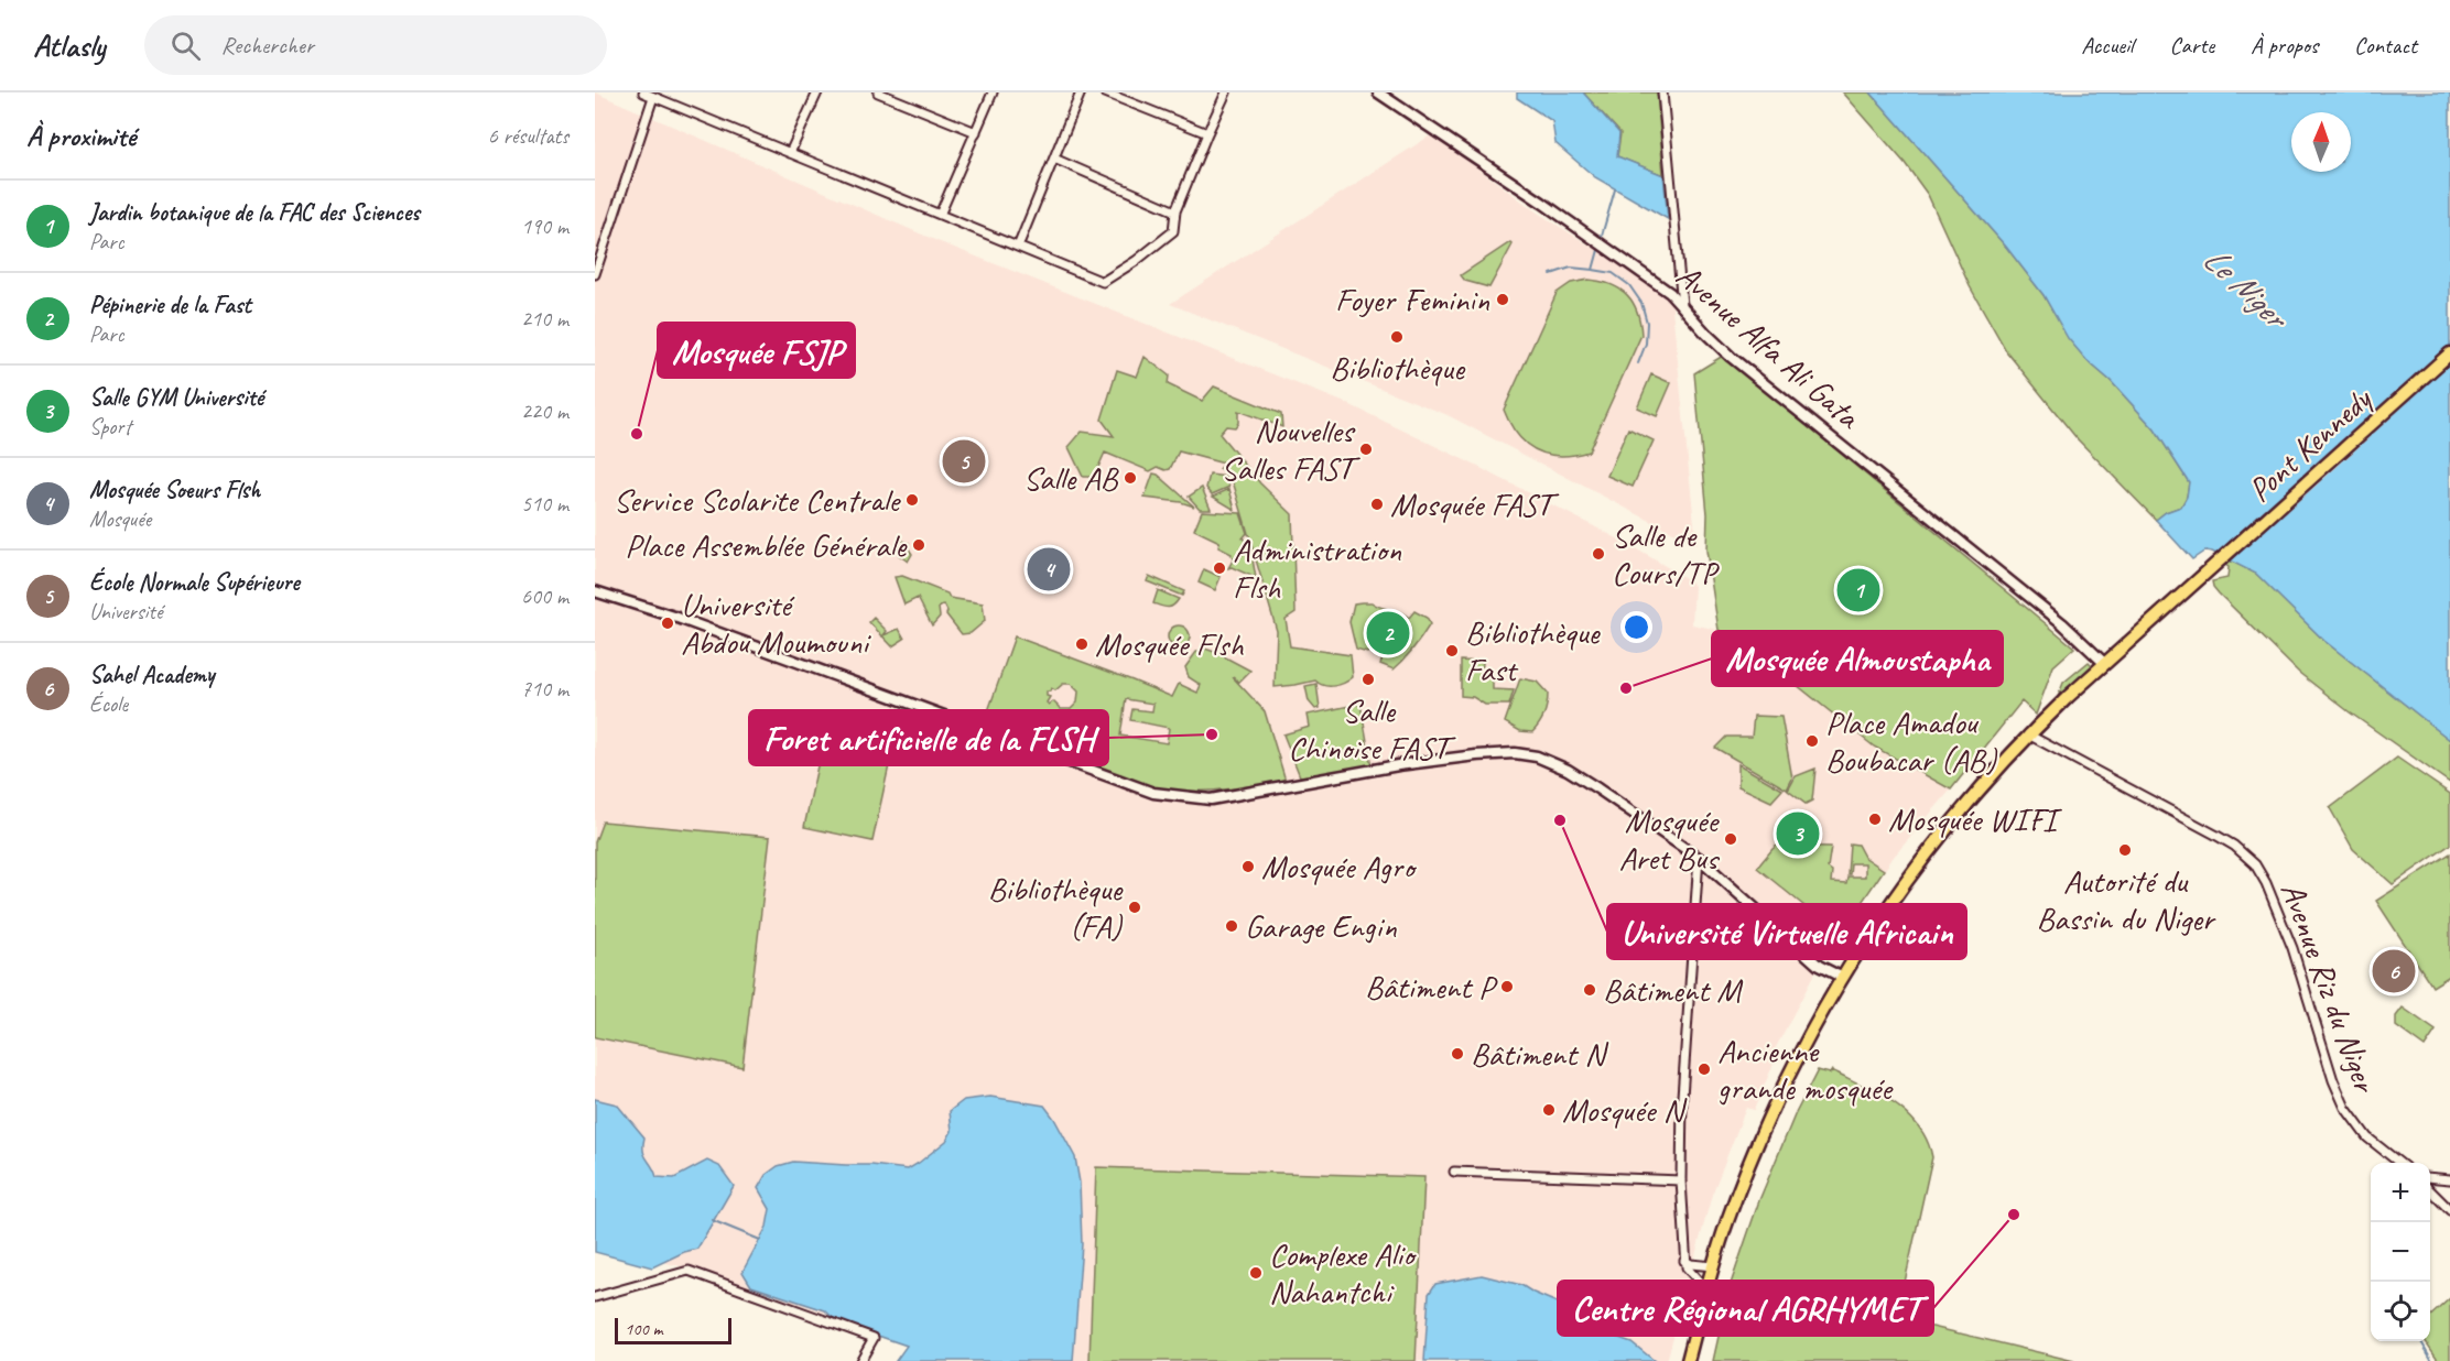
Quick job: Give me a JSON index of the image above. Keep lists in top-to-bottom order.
{
  "streets": {
    "main road": ["Pont Kennedy"],
    "street": ["Avenue Alfa Ali Gata", "Avenue Riz du Niger"]
  },
  "crossings": [
    ["Avenue Alfa Ali Gata", "Pont Kennedy"],
    ["Pont Kennedy", "Avenue Riz du Niger"]
  ],
  "water": ["Le Niger"],
  "places": [
    "Foyer Feminin",
    "Bibliothèque",
    "Mosquée FSJP",
    "Nouvelles Salles FAST",
    "Salle AB",
    "Service Scolarite Centrale",
    "Mosquée FAST",
    "Place Assemblée Générale",
    "Salle de Cours/TP",
    "Administration Flsh",
    "Université Abdou Moumouni",
    "Mosquée Flsh",
    "Bibliothèque Fast",
    "Salle Chinoise FAST",
    "Mosquée Almoustapha",
    "Foret artificielle de la FLSH",
    "Place Amadou Boubacar (AB)",
    "Mosquée WIFI",
    "Université Virtuelle Africain",
    "Mosquée Aret Bus",
    "Autorité du Bassin du Niger",
    "Mosquée Agro",
    "Bibliothèque (FA)",
    "Garage Engin",
    "Bâtiment P",
    "Bâtiment M",
    "Bâtiment N",
    "Ancienne grande mosquée",
    "Mosquée N",
    "Centre Régional AGRHYMET",
    "Complexe Alio Nahantchi"
  ],
  "scale_bar": "100 m",
  "north": "top",
  "page": {
    "header": "Atlasly",
    "search": "Rechercher",
    "nav": [
      "Accueil",
      "Carte",
      "À propos",
      "Contact"
    ],
    "heading": ["À proximité", "6 résultats"],
    "list": [
      {
        "mark": "1",
        "name": "Jardin botanique de la FAC des Sciences",
        "note": "Parc",
        "value": "190 m"
      },
      {
        "mark": "2",
        "name": "Pépinerie de la Fast",
        "note": "Parc",
        "value": "210 m"
      },
      {
        "mark": "3",
        "name": "Salle GYM Université",
        "note": "Sport",
        "value": "220 m"
      },
      {
        "mark": "4",
        "name": "Mosquée Soeurs Flsh",
        "note": "Mosquée",
        "value": "510 m"
      },
      {
        "mark": "5",
        "name": "École Normale Supérieure",
        "note": "Université",
        "value": "600 m"
      },
      {
        "mark": "6",
        "name": "Sahel Academy",
        "note": "École",
        "value": "710 m"
      }
    ],
    "pins": [
      "5",
      "4",
      "1",
      "2",
      "3",
      "6"
    ],
    "map_buttons": ["+", "−"],
    "scale": "100 m"
  }
}
